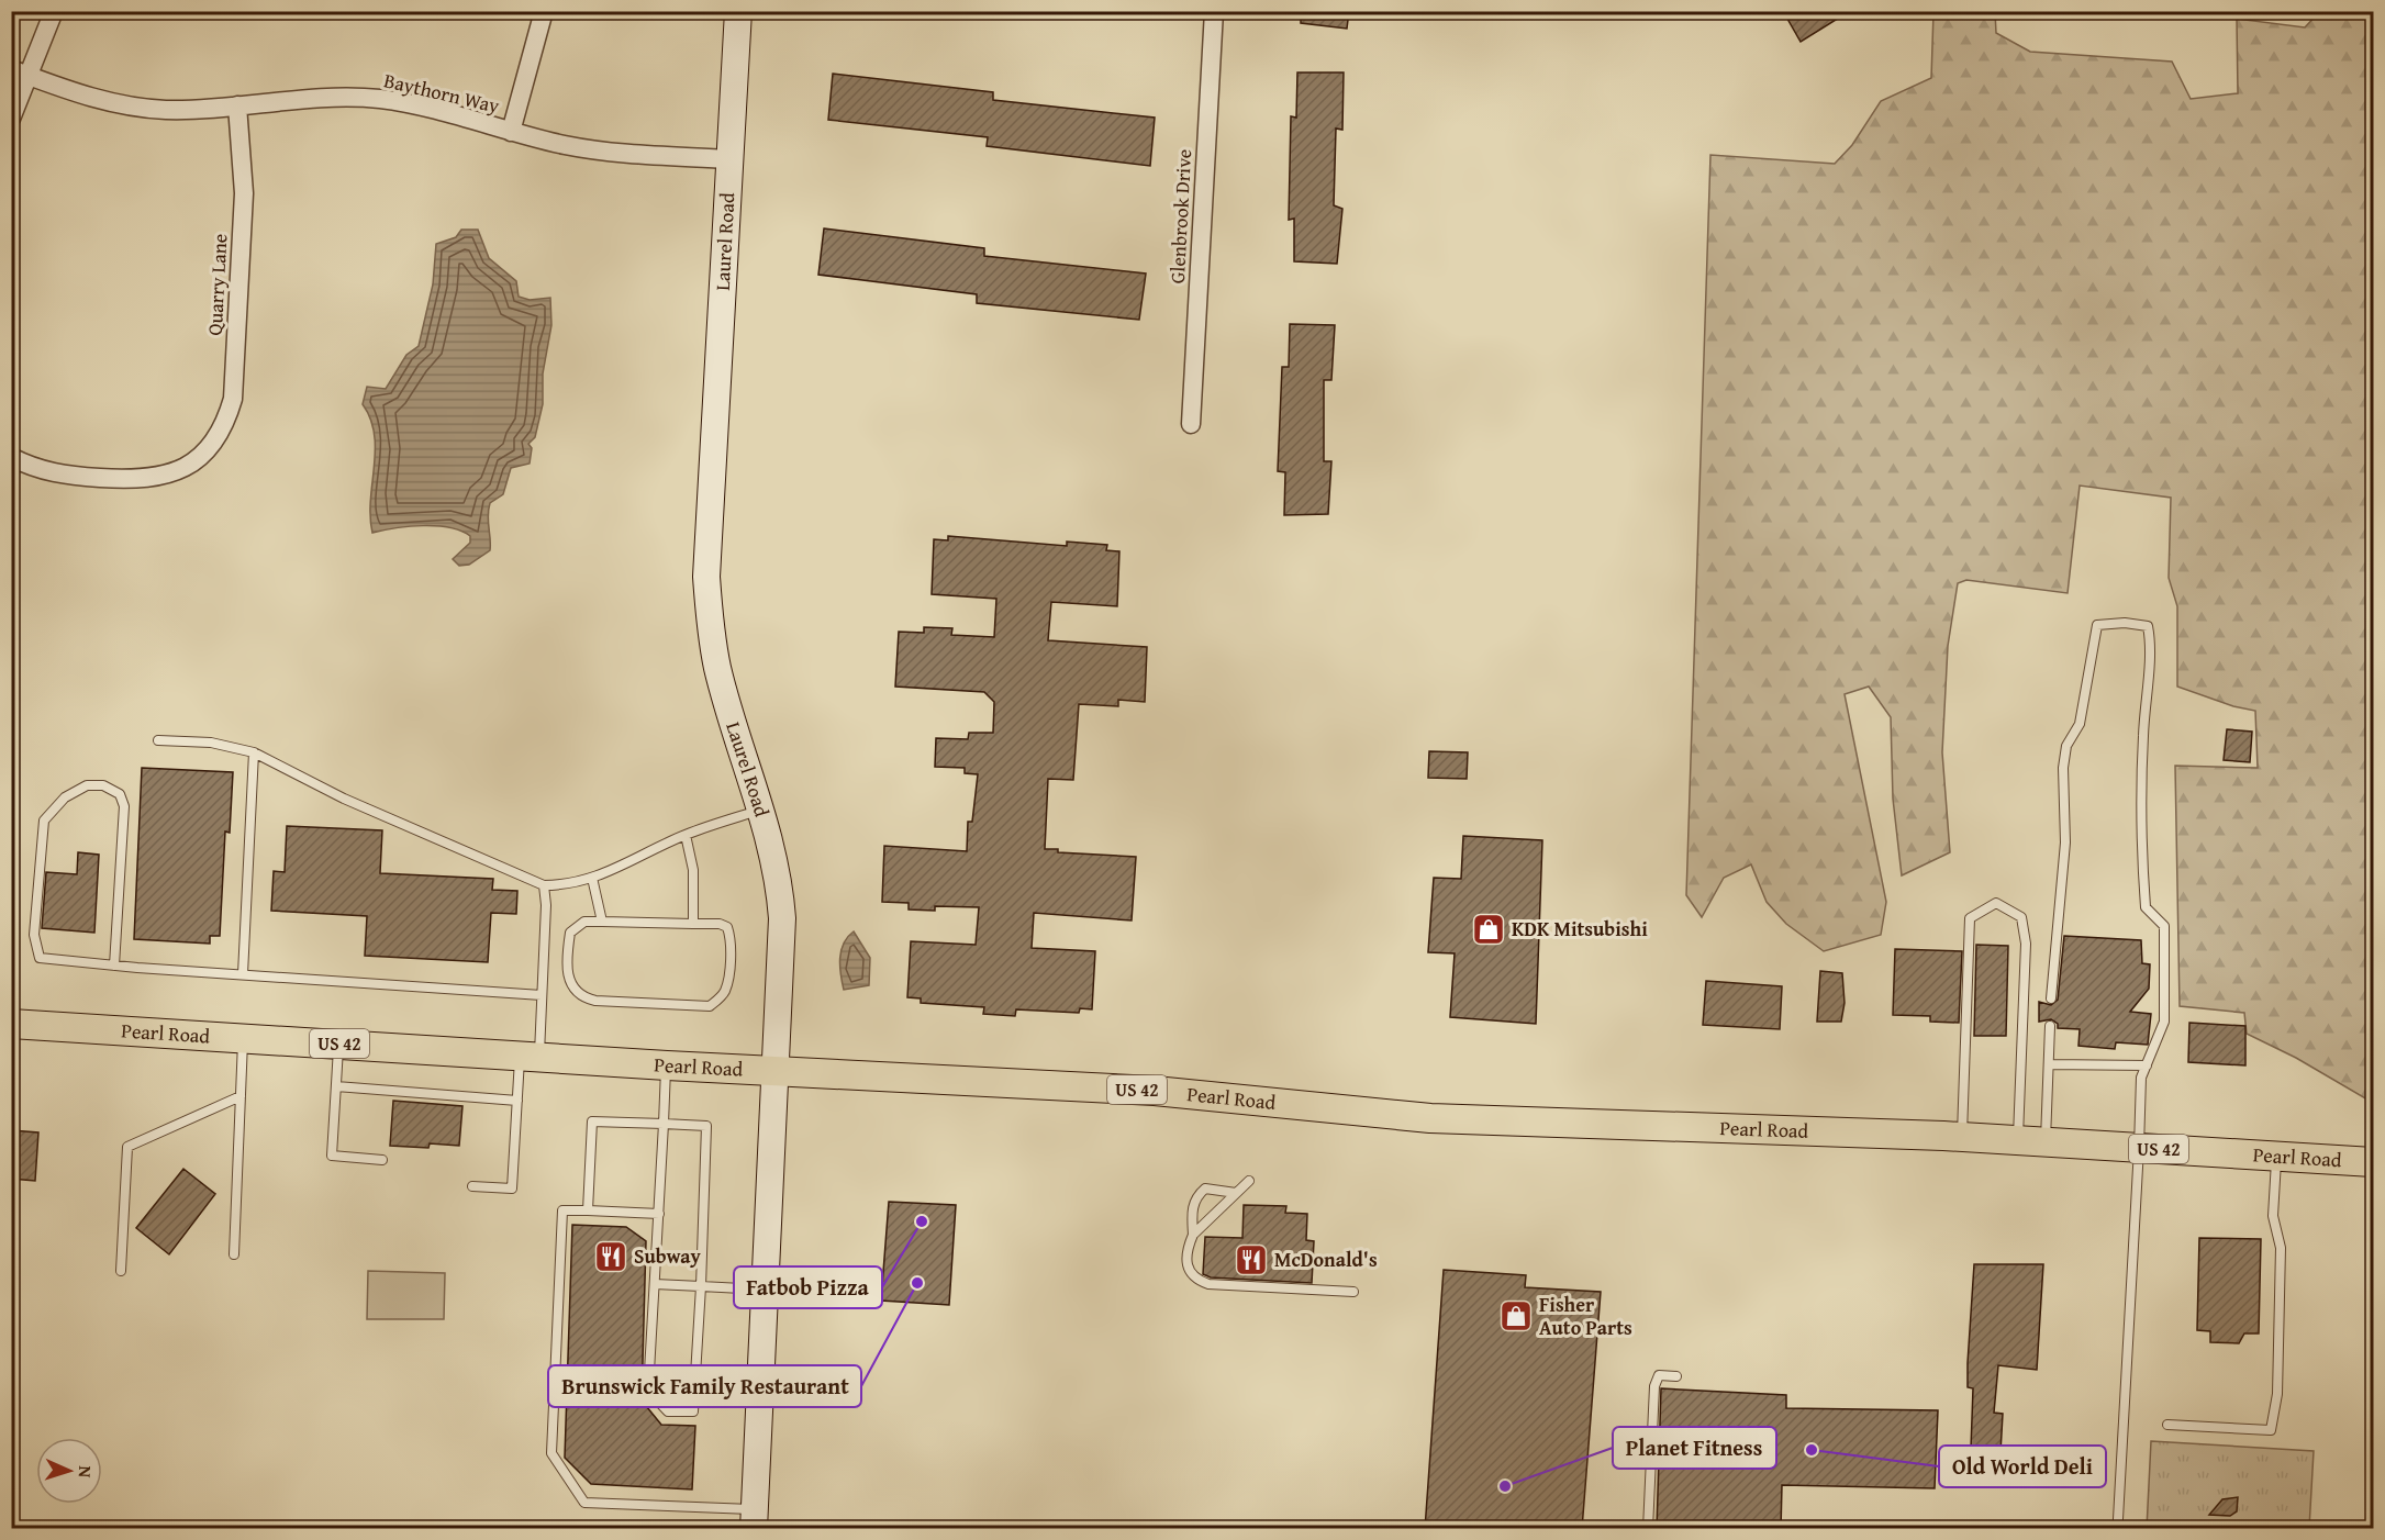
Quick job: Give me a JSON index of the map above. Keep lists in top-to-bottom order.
{
  "streets": {
    "main road": ["Pearl Road", "US 42"],
    "street": [
      "Baythorn Way",
      "Glenbrook Drive",
      "Laurel Road",
      "Quarry Lane"
    ]
  },
  "crossings": [
    ["Baythorn Way", "Laurel Road"],
    ["Baythorn Way", "Quarry Lane"],
    ["Laurel Road", "Pearl Road"]
  ],
  "places": {
    "shop": ["KDK Mitsubishi", "Fisher Auto Parts"],
    "other": [
      "Fatbob Pizza",
      "Brunswick Family Restaurant",
      "Old World Deli",
      "Planet Fitness"
    ],
    "restaurant": ["Subway", "McDonald's"]
  },
  "north": "right"
}
